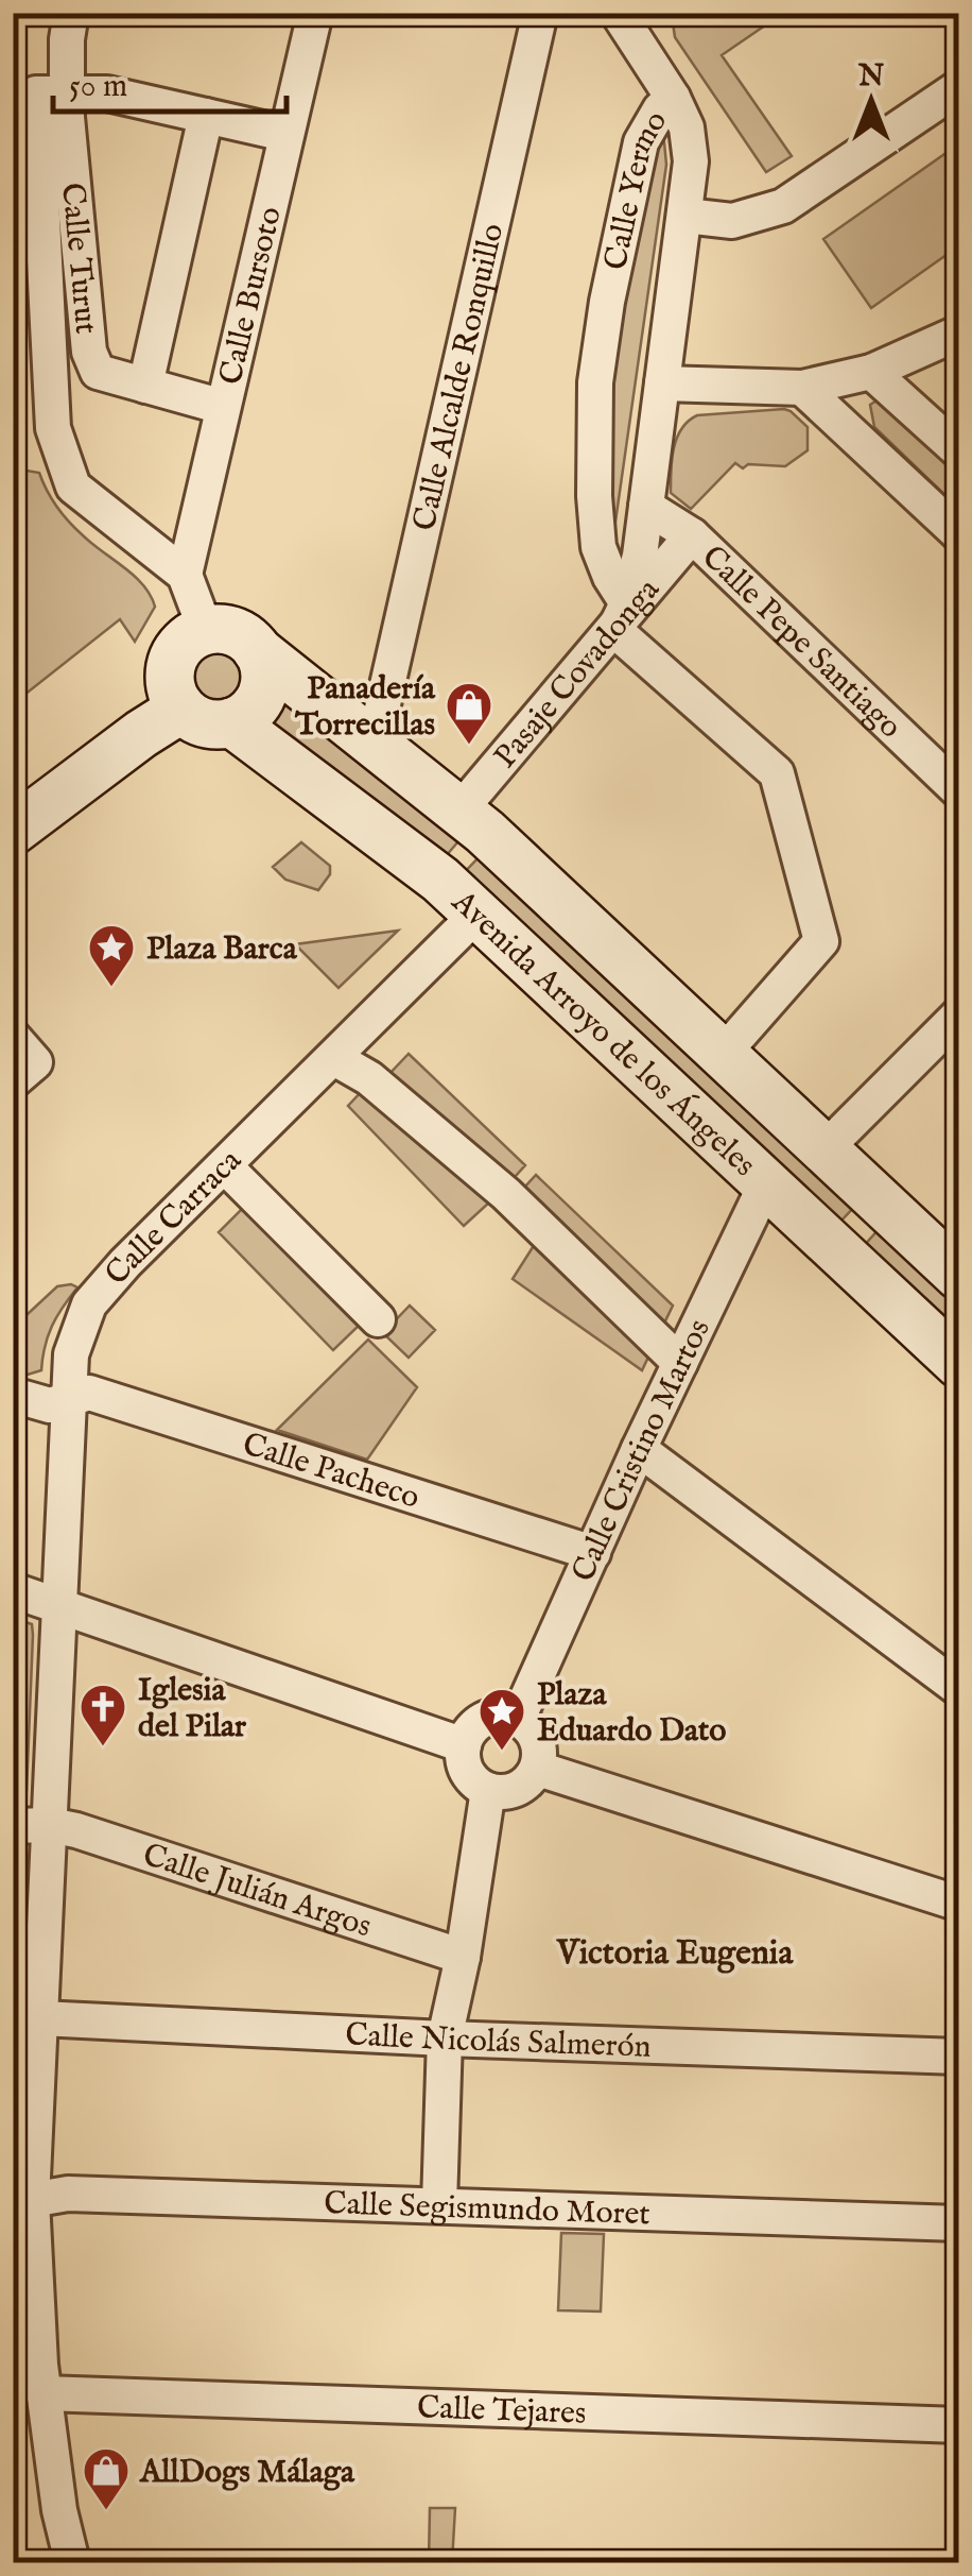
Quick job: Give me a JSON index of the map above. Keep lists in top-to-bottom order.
{
  "streets": {
    "main road": ["Avenida Arroyo de los Ángeles"],
    "street": [
      "Calle Yermo",
      "Calle Turut",
      "Calle Bursoto",
      "Calle Alcalde Ronquillo",
      "Calle Pepe Santiago",
      "Pasaje Covadonga",
      "Calle Carraca",
      "Calle Cristino Martos",
      "Calle Pacheco",
      "Calle Julián Argos",
      "Calle Nicolás Salmerón",
      "Calle Segismundo Moret",
      "Calle Tejares"
    ]
  },
  "crossings": [
    ["Calle Yermo", "Calle Pepe Santiago"],
    ["Calle Yermo", "Pasaje Covadonga"],
    ["Calle Turut", "Calle Bursoto"],
    ["Calle Alcalde Ronquillo", "Avenida Arroyo de los Ángeles"],
    ["Calle Pepe Santiago", "Pasaje Covadonga"],
    ["Pasaje Covadonga", "Avenida Arroyo de los Ángeles"],
    ["Avenida Arroyo de los Ángeles", "Calle Carraca"],
    ["Avenida Arroyo de los Ángeles", "Calle Cristino Martos"],
    ["Calle Carraca", "Calle Pacheco"],
    ["Calle Carraca", "Calle Julián Argos"],
    ["Calle Carraca", "Calle Nicolás Salmerón"],
    ["Calle Carraca", "Calle Segismundo Moret"],
    ["Calle Carraca", "Calle Tejares"],
    ["Calle Cristino Martos", "Calle Pacheco"]
  ],
  "districts": ["Victoria Eugenia"],
  "places": {
    "shop": ["Panadería Torrecillas", "AllDogs Málaga"],
    "place": ["Plaza Barca", "Plaza Eduardo Dato"],
    "church": ["Iglesia del Pilar"]
  },
  "scale_bar": "50 m",
  "north": "top"
}
